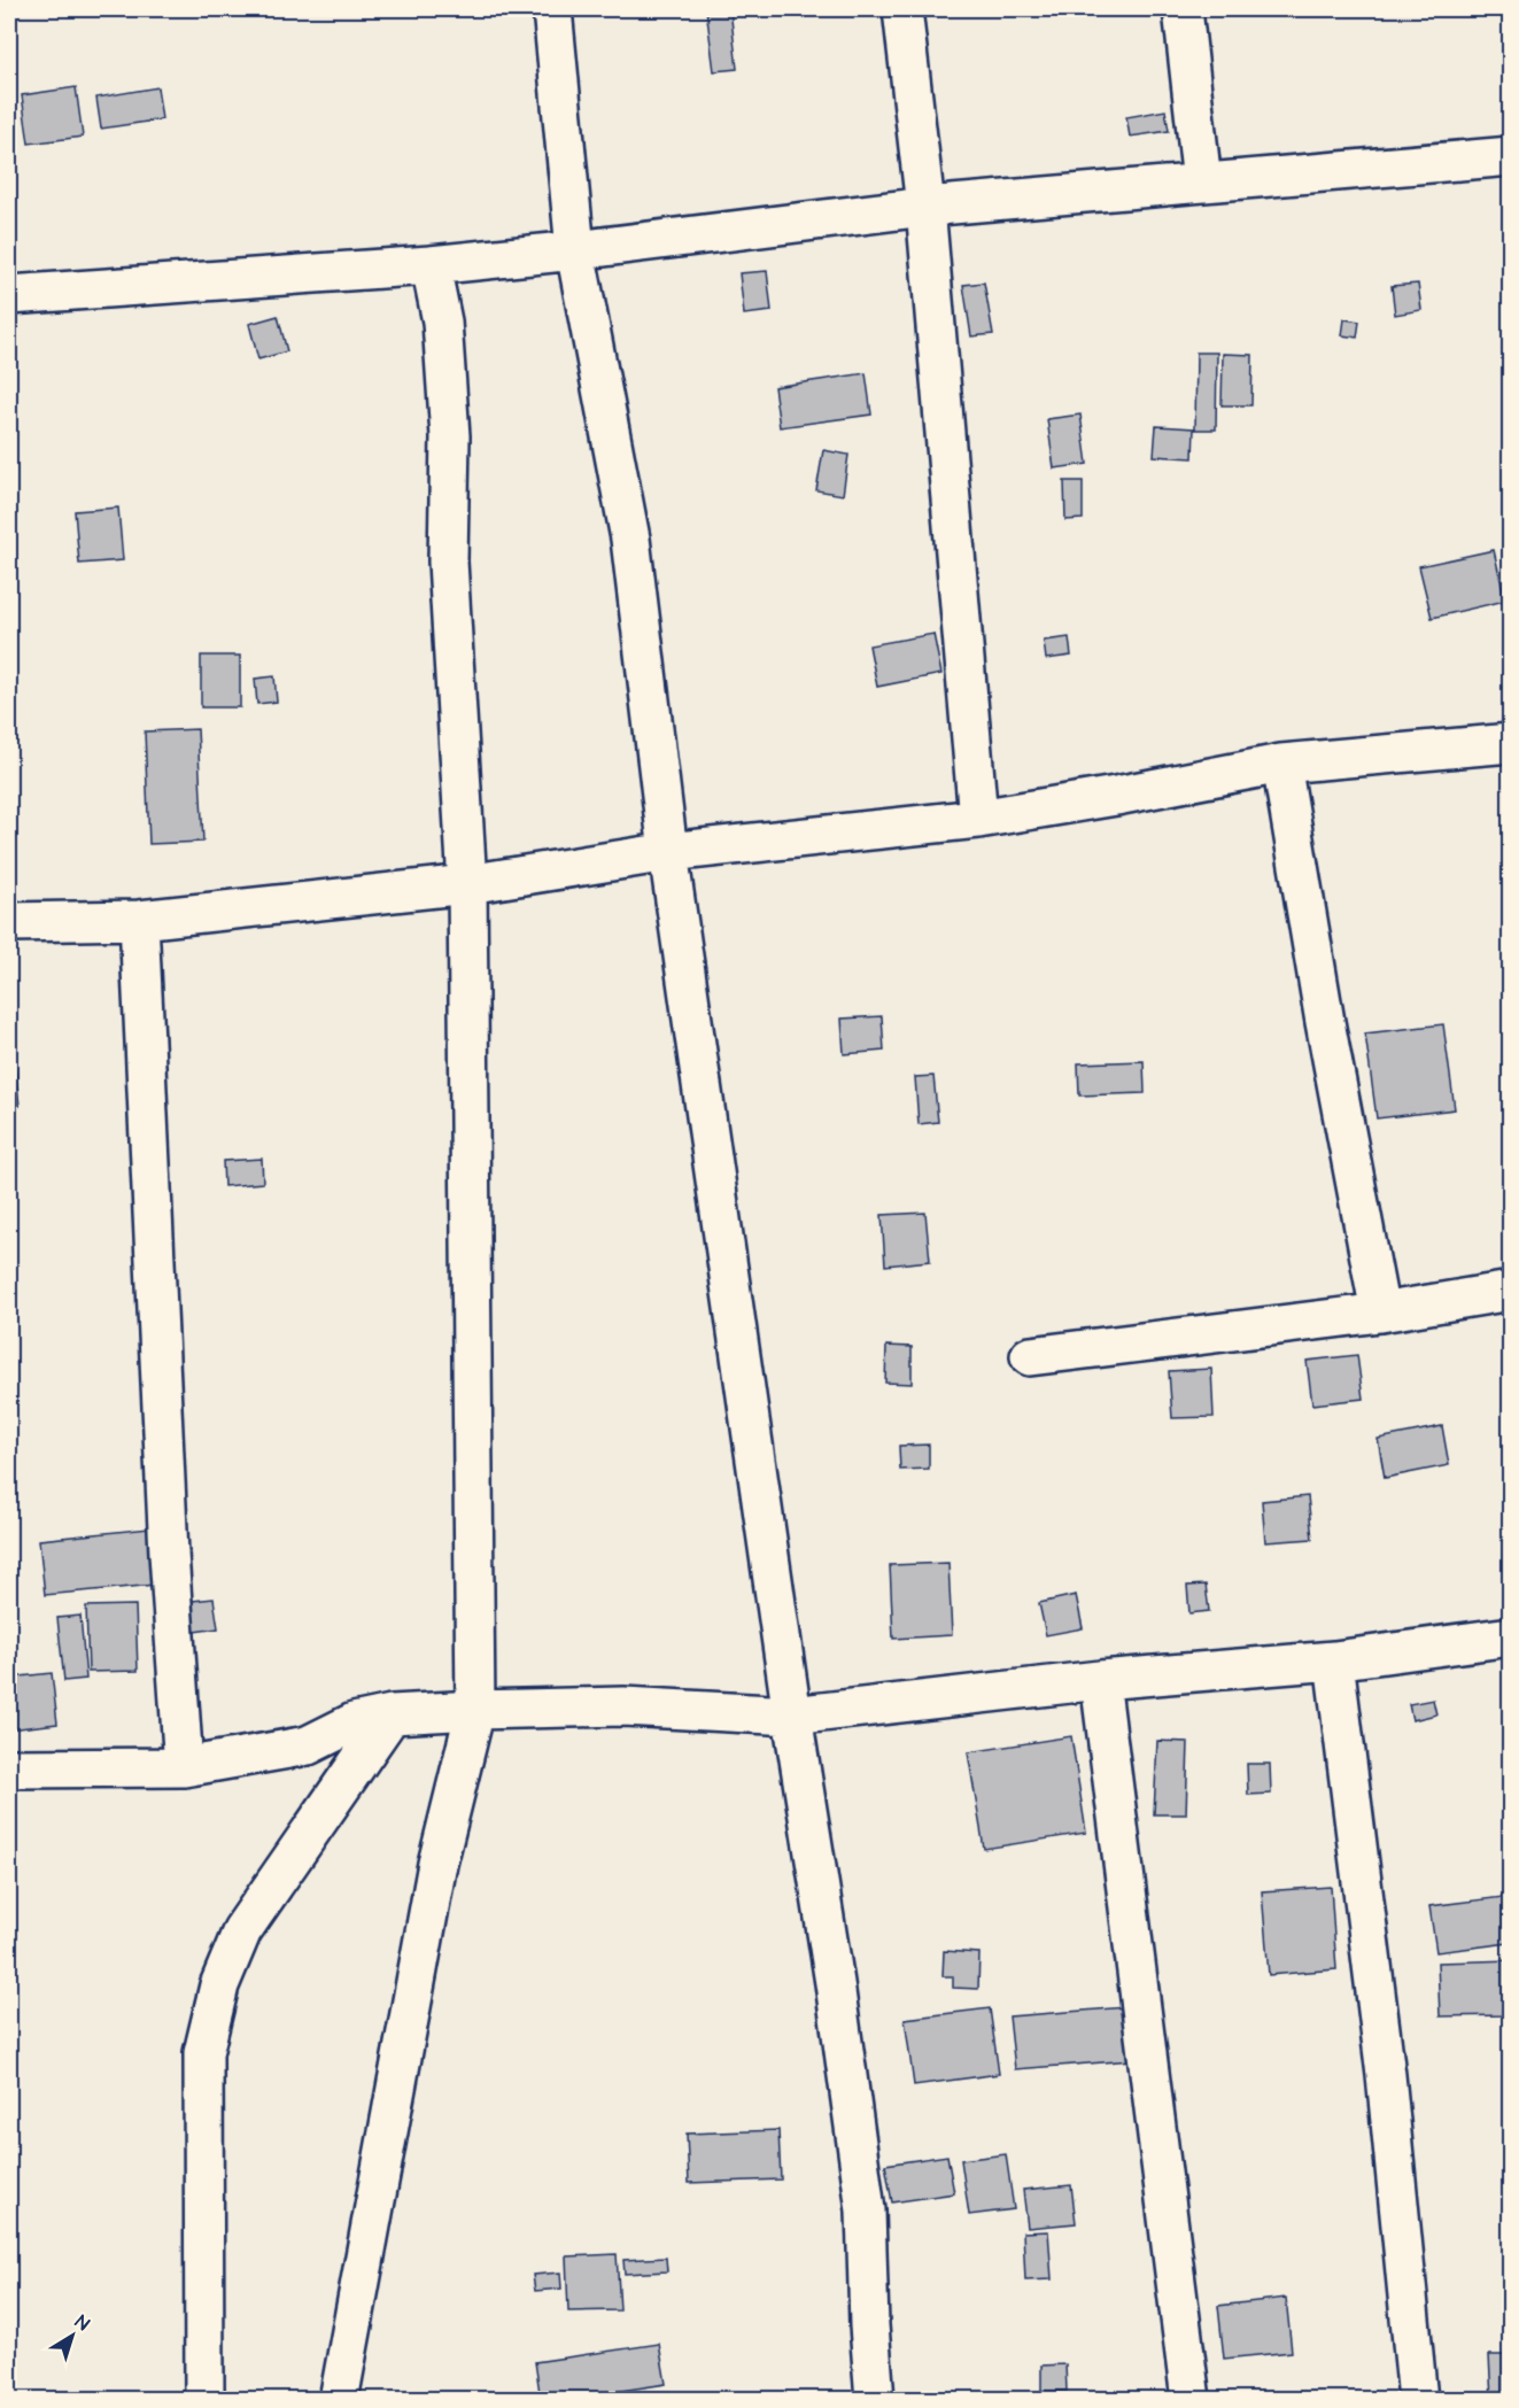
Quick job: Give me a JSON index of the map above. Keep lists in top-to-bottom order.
{
  "north": "top right"
}
